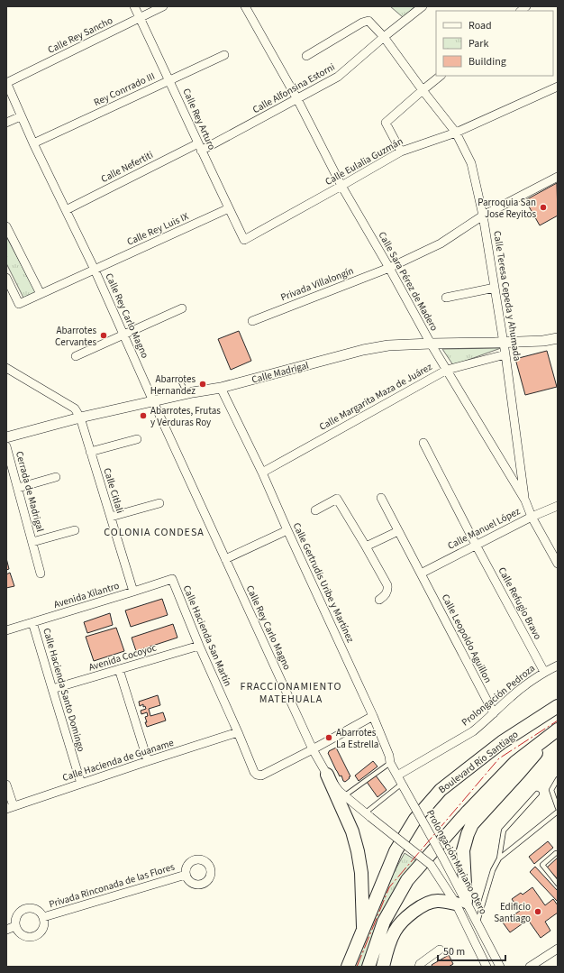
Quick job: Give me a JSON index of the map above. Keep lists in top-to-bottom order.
{
  "streets": {
    "main road": ["Boulevard Río Santiago"],
    "street": [
      "Calle Rey Sancho",
      "Calle Alfonsina Estorni",
      "Rey Conrrado III",
      "Calle Rey Arturo",
      "Calle Eulalia Guzmán",
      "Calle Nefertiti",
      "Calle Rey Luis IX",
      "Calle Sara Pérez de Madero",
      "Privada Villalongín",
      "Calle Teresa Cepeda y Ahumada",
      "Calle Rey Carlo Magno",
      "Calle Madrigal",
      "Calle Margarita Maza de Juárez",
      "Calle Citlali",
      "Cerrada de Madrigal",
      "Calle Manuel López",
      "Calle Gertrudis Uribe y Martínez",
      "Avenida Xilantro",
      "Calle Refugio Bravo",
      "Calle Hacienda San Martín",
      "Calle Leopoldo Aguillon",
      "Avenida Cocoyoc",
      "Calle Hacienda Santo Domingo",
      "Prolongación Pedroza",
      "Calle Hacienda de Guaname",
      "Prolongación Mariano Otero",
      "Privada Rinconada de las Flores"
    ]
  },
  "crossings": [
    ["Calle Rey Sancho", "Calle Rey Arturo"],
    ["Calle Rey Sancho", "Calle Rey Carlo Magno"],
    ["Calle Alfonsina Estorni", "Calle Rey Arturo"],
    ["Calle Alfonsina Estorni", "Calle Nefertiti"],
    ["Calle Alfonsina Estorni", "Calle Sara Pérez de Madero"],
    ["Calle Alfonsina Estorni", "Calle Teresa Cepeda y Ahumada"],
    ["Rey Conrrado III", "Calle Rey Arturo"],
    ["Rey Conrrado III", "Calle Rey Carlo Magno"],
    ["Calle Rey Arturo", "Calle Eulalia Guzmán"],
    ["Calle Rey Arturo", "Calle Nefertiti"],
    ["Calle Rey Arturo", "Calle Rey Luis IX"],
    ["Calle Eulalia Guzmán", "Calle Sara Pérez de Madero"],
    ["Calle Eulalia Guzmán", "Calle Teresa Cepeda y Ahumada"],
    ["Calle Nefertiti", "Calle Rey Carlo Magno"],
    ["Calle Rey Luis IX", "Calle Rey Carlo Magno"],
    ["Calle Sara Pérez de Madero", "Privada Villalongín"],
    ["Calle Sara Pérez de Madero", "Calle Teresa Cepeda y Ahumada"],
    ["Calle Sara Pérez de Madero", "Calle Madrigal"],
    ["Calle Sara Pérez de Madero", "Calle Margarita Maza de Juárez"],
    ["Calle Sara Pérez de Madero", "Calle Manuel López"],
    ["Privada Villalongín", "Calle Teresa Cepeda y Ahumada"],
    ["Calle Teresa Cepeda y Ahumada", "Calle Madrigal"],
    ["Calle Teresa Cepeda y Ahumada", "Calle Margarita Maza de Juárez"],
    ["Calle Rey Carlo Magno", "Calle Madrigal"],
    ["Calle Rey Carlo Magno", "Calle Hacienda San Martín"],
    ["Calle Rey Carlo Magno", "Prolongación Mariano Otero"],
    ["Calle Madrigal", "Calle Citlali"],
    ["Calle Madrigal", "Calle Gertrudis Uribe y Martínez"],
    ["Calle Margarita Maza de Juárez", "Calle Gertrudis Uribe y Martínez"],
    ["Calle Citlali", "Avenida Xilantro"],
    ["Calle Manuel López", "Calle Refugio Bravo"],
    ["Calle Manuel López", "Calle Leopoldo Aguillon"],
    ["Calle Gertrudis Uribe y Martínez", "Prolongación Pedroza"],
    ["Calle Gertrudis Uribe y Martínez", "Prolongación Mariano Otero"],
    ["Avenida Xilantro", "Calle Hacienda San Martín"],
    ["Avenida Xilantro", "Calle Hacienda Santo Domingo"],
    ["Calle Refugio Bravo", "Prolongación Pedroza"],
    ["Calle Hacienda San Martín", "Avenida Cocoyoc"],
    ["Calle Hacienda San Martín", "Calle Hacienda de Guaname"],
    ["Calle Leopoldo Aguillon", "Prolongación Pedroza"],
    ["Avenida Cocoyoc", "Calle Hacienda Santo Domingo"],
    ["Calle Hacienda Santo Domingo", "Calle Hacienda de Guaname"]
  ],
  "districts": ["COLONIA CONDESA", "FRACCIONAMIENTO MATEHUALA"],
  "places": [
    "Parroquia San Jose Reyitos",
    "Abarrotes Cervantes",
    "Abarrotes Hernandez",
    "Abarrotes, Frutas y Verduras Roy",
    "Abarrotes La Estrella",
    "Edificio Santiago"
  ],
  "legend": ["Road", "Park", "Building"],
  "scale_bar": "50 m"
}
